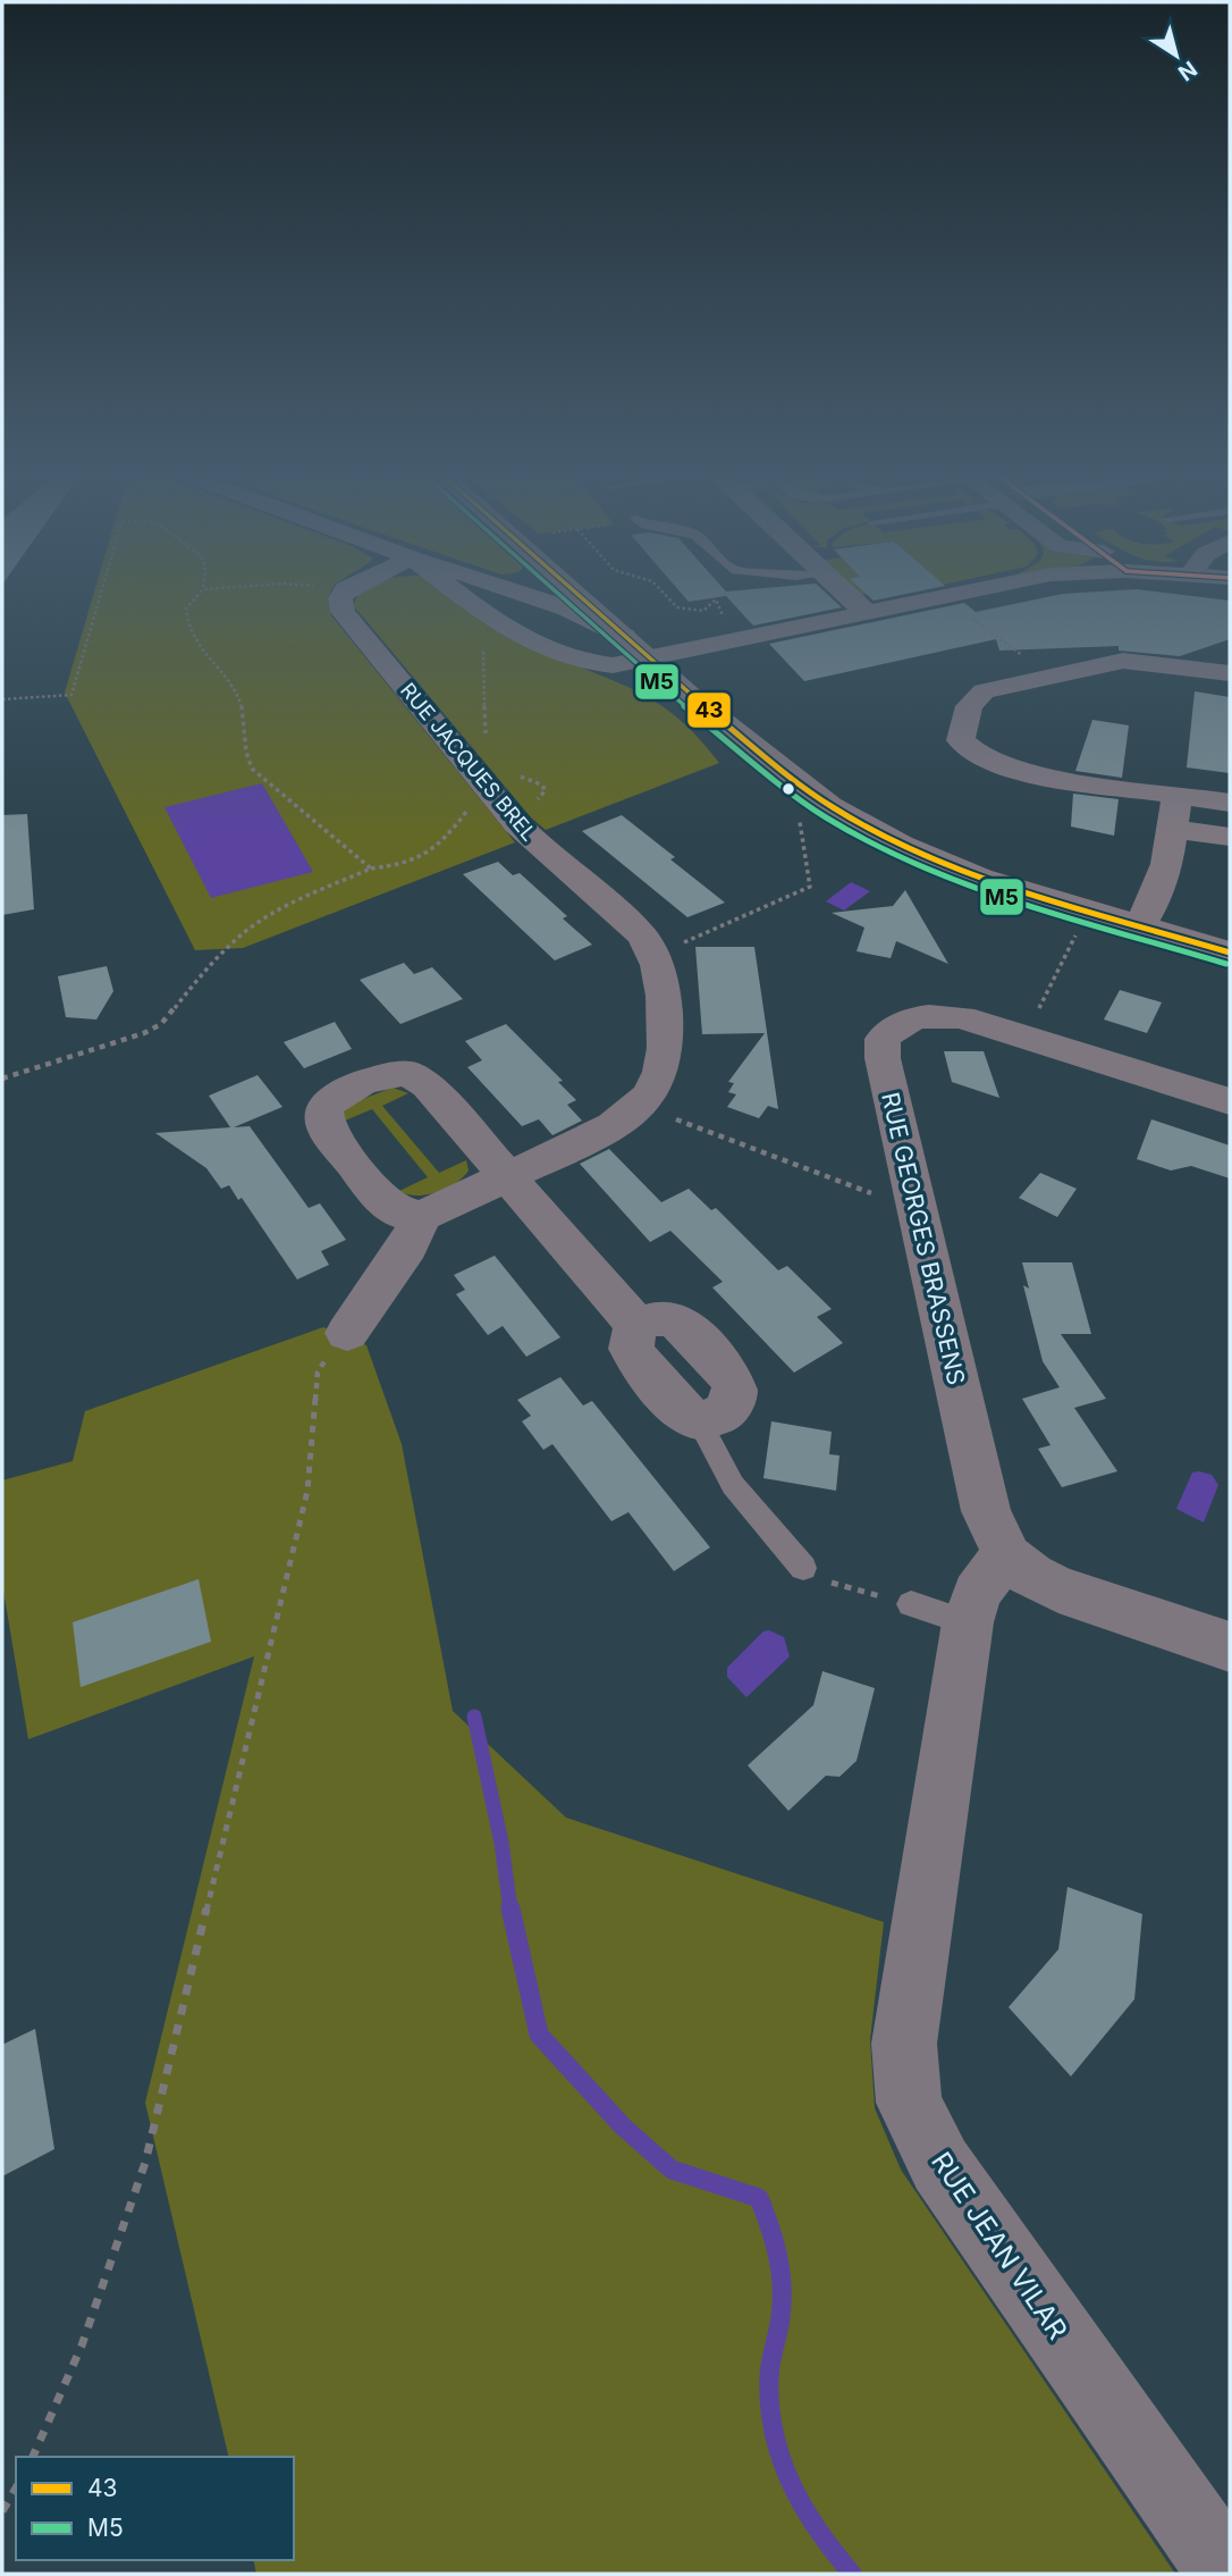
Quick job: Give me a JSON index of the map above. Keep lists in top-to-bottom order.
{
  "streets": {
    "street": ["RUE JACQUES BREL", "RUE GEORGES BRASSENS", "RUE JEAN VILAR"]
  },
  "crossings": [
    ["RUE GEORGES BRASSENS", "RUE JEAN VILAR"]
  ],
  "lines": ["transit line 43", "transit line M5"],
  "legend": ["43", "M5"],
  "north": "bottom right"
}
